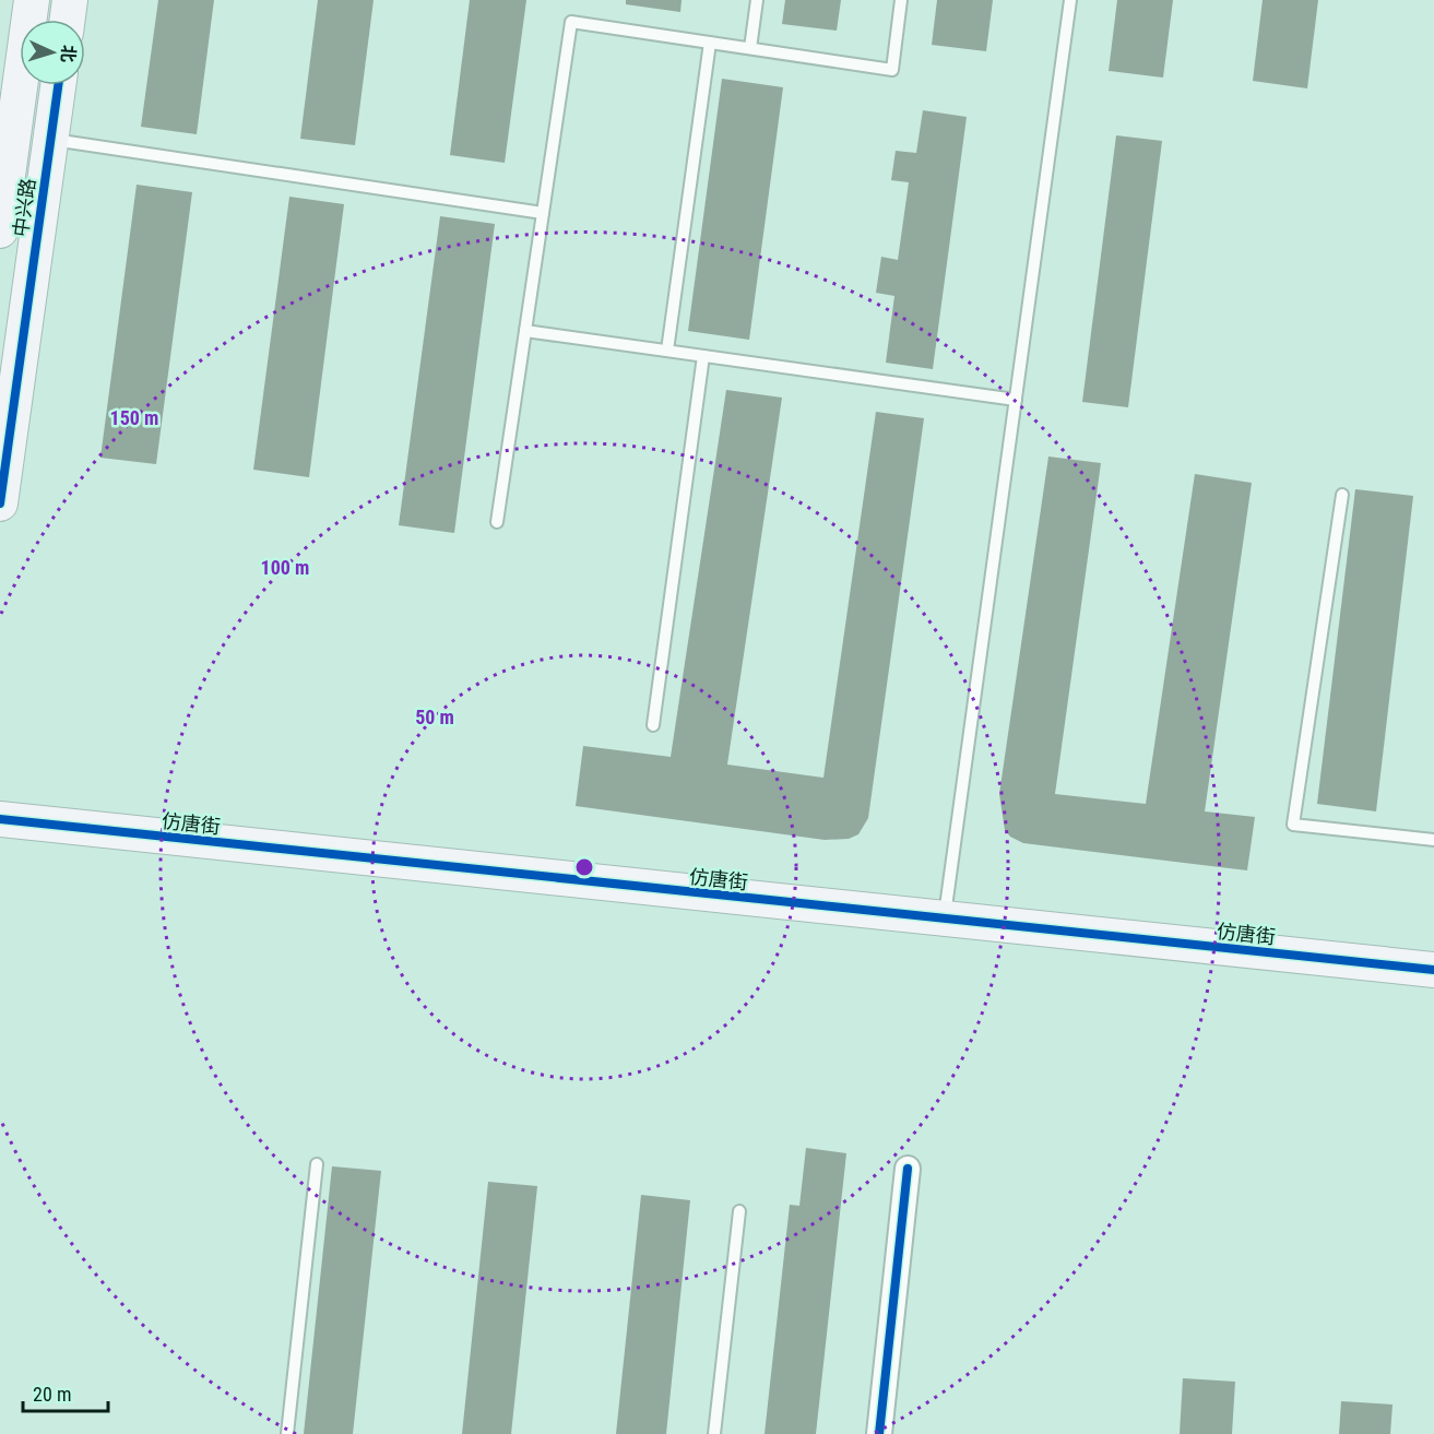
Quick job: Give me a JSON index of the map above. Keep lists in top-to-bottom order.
{
  "streets": {
    "street": ["中兴路", "仿唐街"]
  },
  "scale_bar": "20 m",
  "north": "right",
  "rings": ["150 m", "100 m", "50 m"]
}
